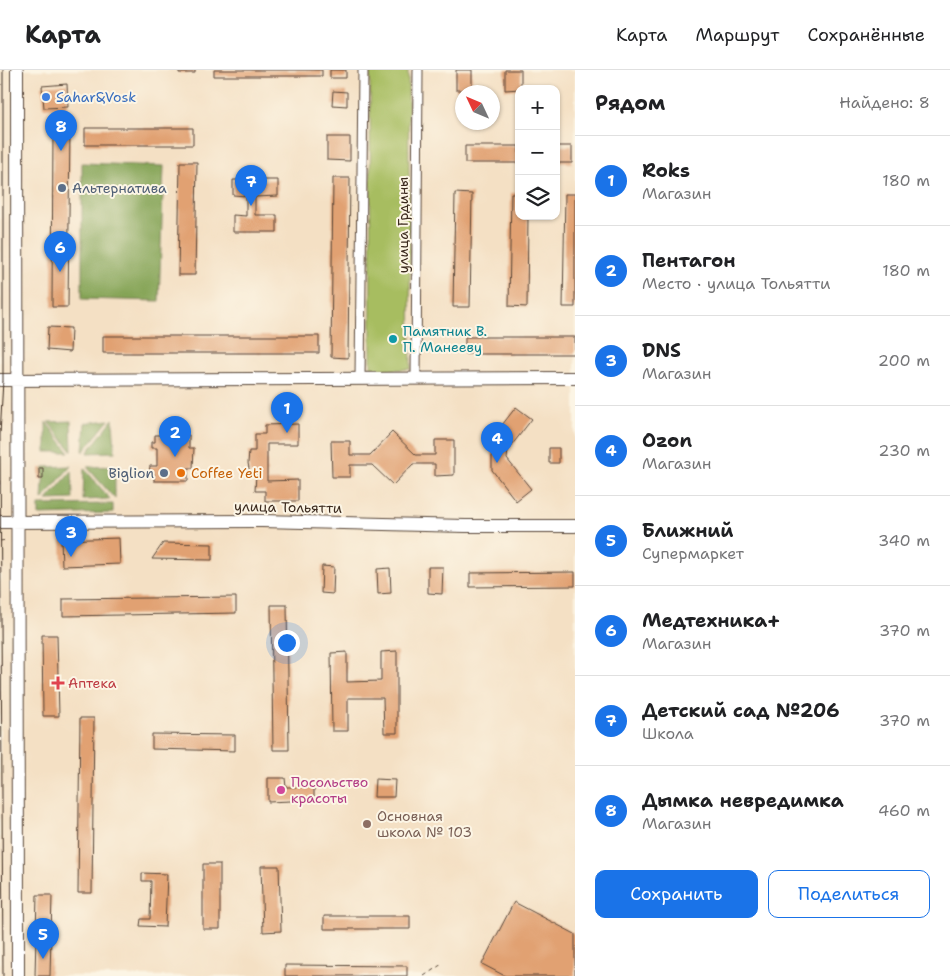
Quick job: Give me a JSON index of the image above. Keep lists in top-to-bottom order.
{
  "streets": {
    "street": ["улица Грдины", "улица Тольятти"]
  },
  "places": {
    "other": [
      "Sahar&Vosk",
      "Альтернатива",
      "Памятник В. П. Манееву",
      "Biglion",
      "Coffee Yeti",
      "Посольство красоты",
      "Основная школа № 103"
    ],
    "health": ["Аптека"]
  },
  "north": "top left",
  "page": {
    "header": "Карта",
    "nav": ["Карта", "Маршрут", "Сохранённые"],
    "heading": ["Рядом", "Найдено: 8"],
    "map_buttons": ["+", "−"],
    "pins": [
      "8",
      "7",
      "6",
      "1",
      "2",
      "4",
      "3",
      "5"
    ],
    "list": [
      {
        "mark": "1",
        "name": "Roks",
        "note": "Магазин",
        "value": "180 m"
      },
      {
        "mark": "2",
        "name": "Пентагон",
        "note": "Место · улица Тольятти",
        "value": "180 m"
      },
      {
        "mark": "3",
        "name": "DNS",
        "note": "Магазин",
        "value": "200 m"
      },
      {
        "mark": "4",
        "name": "Ozon",
        "note": "Магазин",
        "value": "230 m"
      },
      {
        "mark": "5",
        "name": "Ближний",
        "note": "Супермаркет",
        "value": "340 m"
      },
      {
        "mark": "6",
        "name": "Медтехника+",
        "note": "Магазин",
        "value": "370 m"
      },
      {
        "mark": "7",
        "name": "Детский сад №206",
        "note": "Школа",
        "value": "370 m"
      },
      {
        "mark": "8",
        "name": "Дымка невредимка",
        "note": "Магазин",
        "value": "460 m"
      }
    ],
    "buttons": ["Сохранить", "Поделиться"]
  }
}
